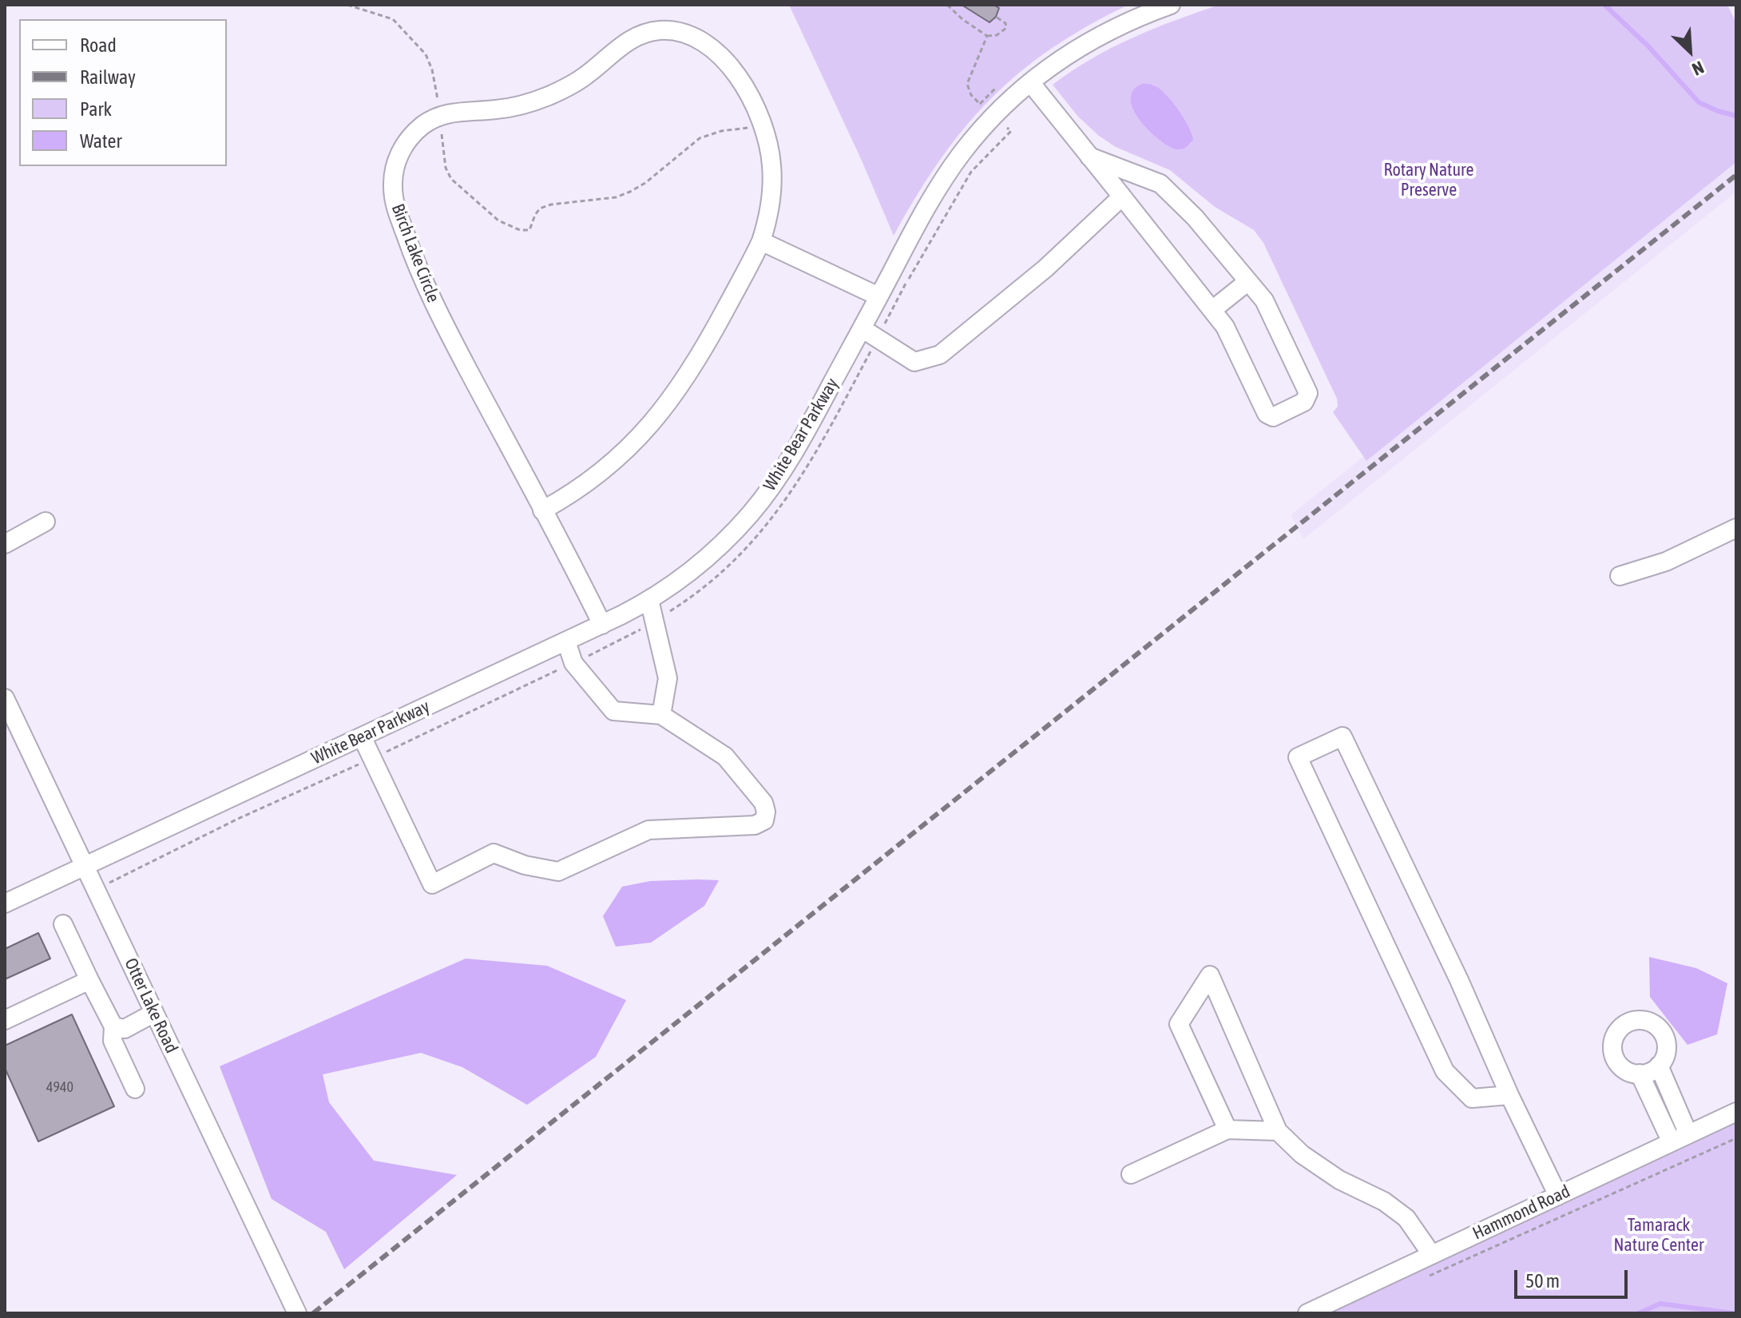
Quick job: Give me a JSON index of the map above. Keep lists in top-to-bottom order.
{
  "streets": {
    "street": [
      "Birch Lake Circle",
      "White Bear Parkway",
      "Otter Lake Road",
      "Hammond Road"
    ]
  },
  "crossings": [
    ["Birch Lake Circle", "White Bear Parkway"],
    ["White Bear Parkway", "Otter Lake Road"]
  ],
  "parks": ["Rotary Nature Preserve", "Tamarack Nature Center"],
  "house_numbers": ["4940"],
  "legend": [
    "Road",
    "Railway",
    "Park",
    "Water"
  ],
  "scale_bar": "50 m",
  "north": "bottom right"
}
